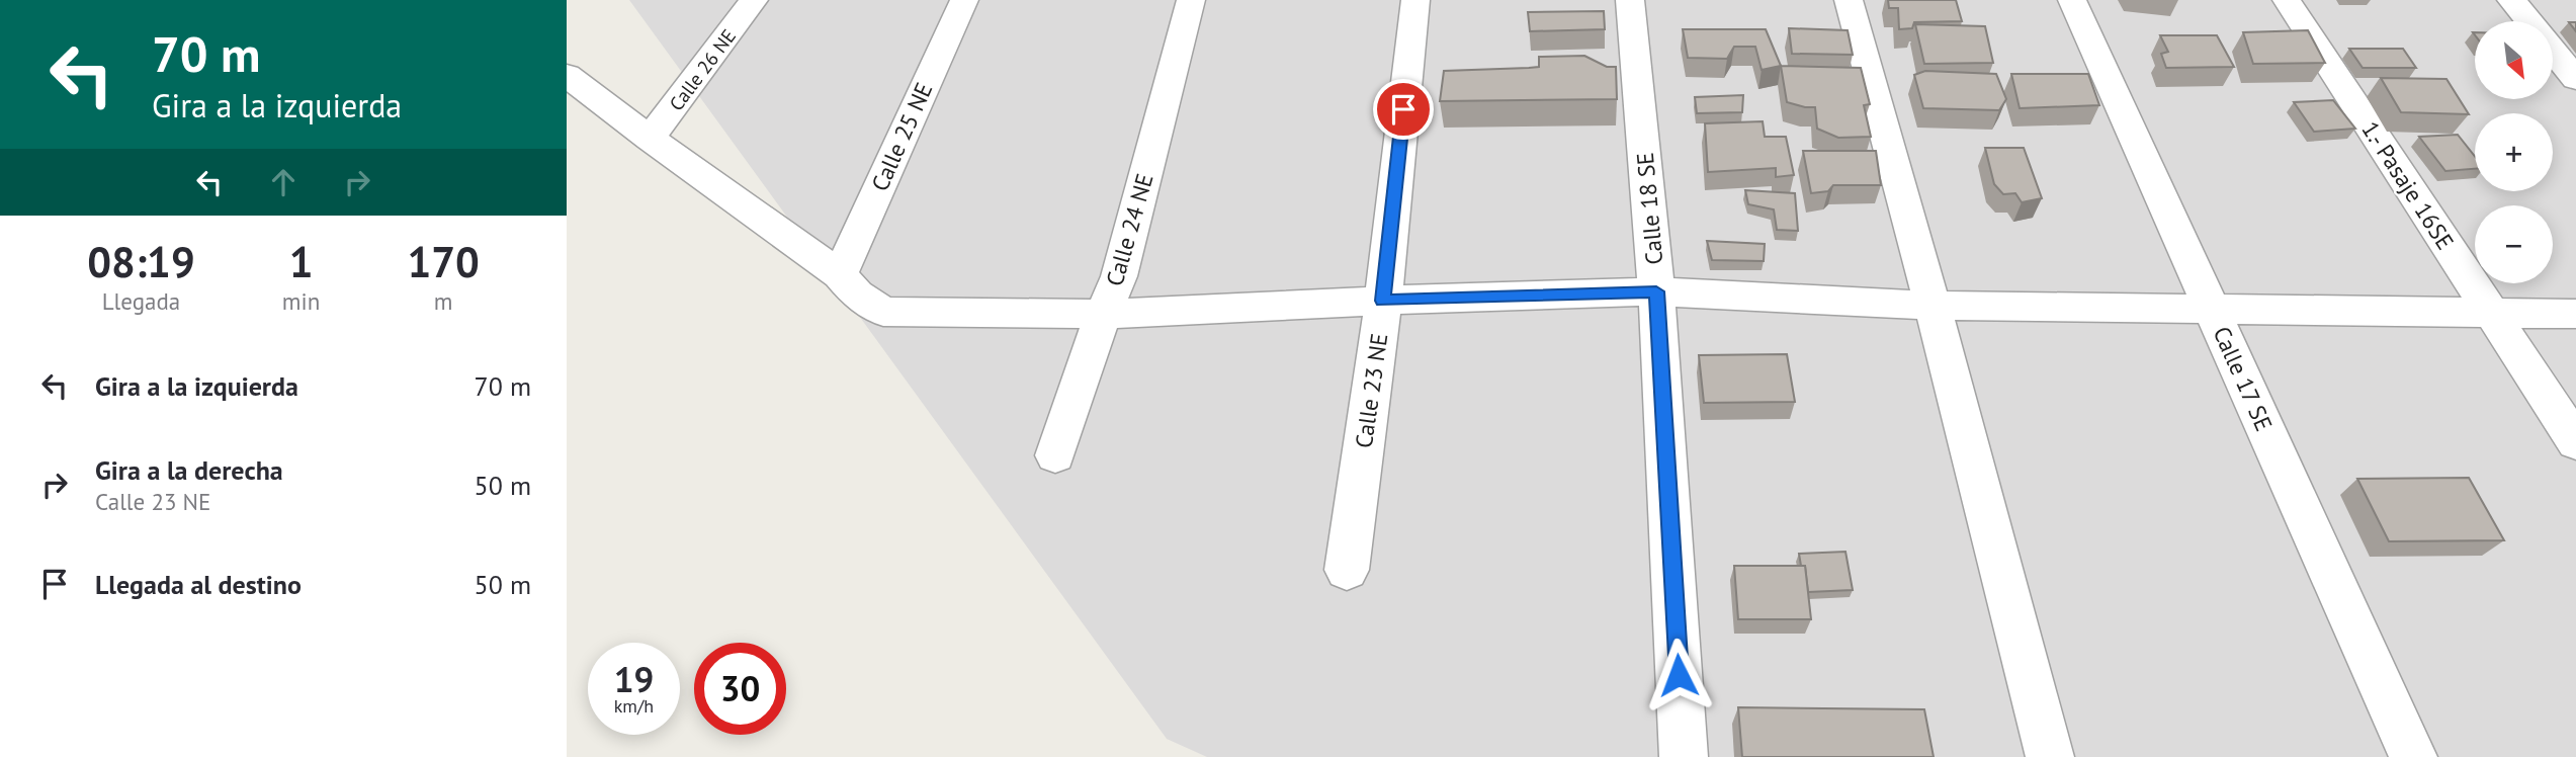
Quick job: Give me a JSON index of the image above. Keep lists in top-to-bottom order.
{
  "streets": {
    "street": [
      "Calle 26 NE",
      "Calle 25 NE",
      "1.- Pasaje 16SE",
      "Calle 18 SE",
      "Calle 24 NE",
      "Calle 17 SE",
      "Calle 23 NE"
    ]
  },
  "north": "bottom right",
  "page": {
    "turn": ["70 m", "Gira a la izquierda"],
    "map_buttons": ["+", "−"],
    "eta": [
      "08:19",
      "Llegada",
      "1",
      "min",
      "170",
      "m"
    ],
    "list": [
      {
        "name": "Gira a la izquierda",
        "value": "70 m"
      },
      {
        "name": "Gira a la derecha",
        "note": "Calle 23 NE",
        "value": "50 m"
      },
      {
        "name": "Llegada al destino",
        "value": "50 m"
      }
    ],
    "speed": "19 km/h",
    "limit": "30"
  }
}
